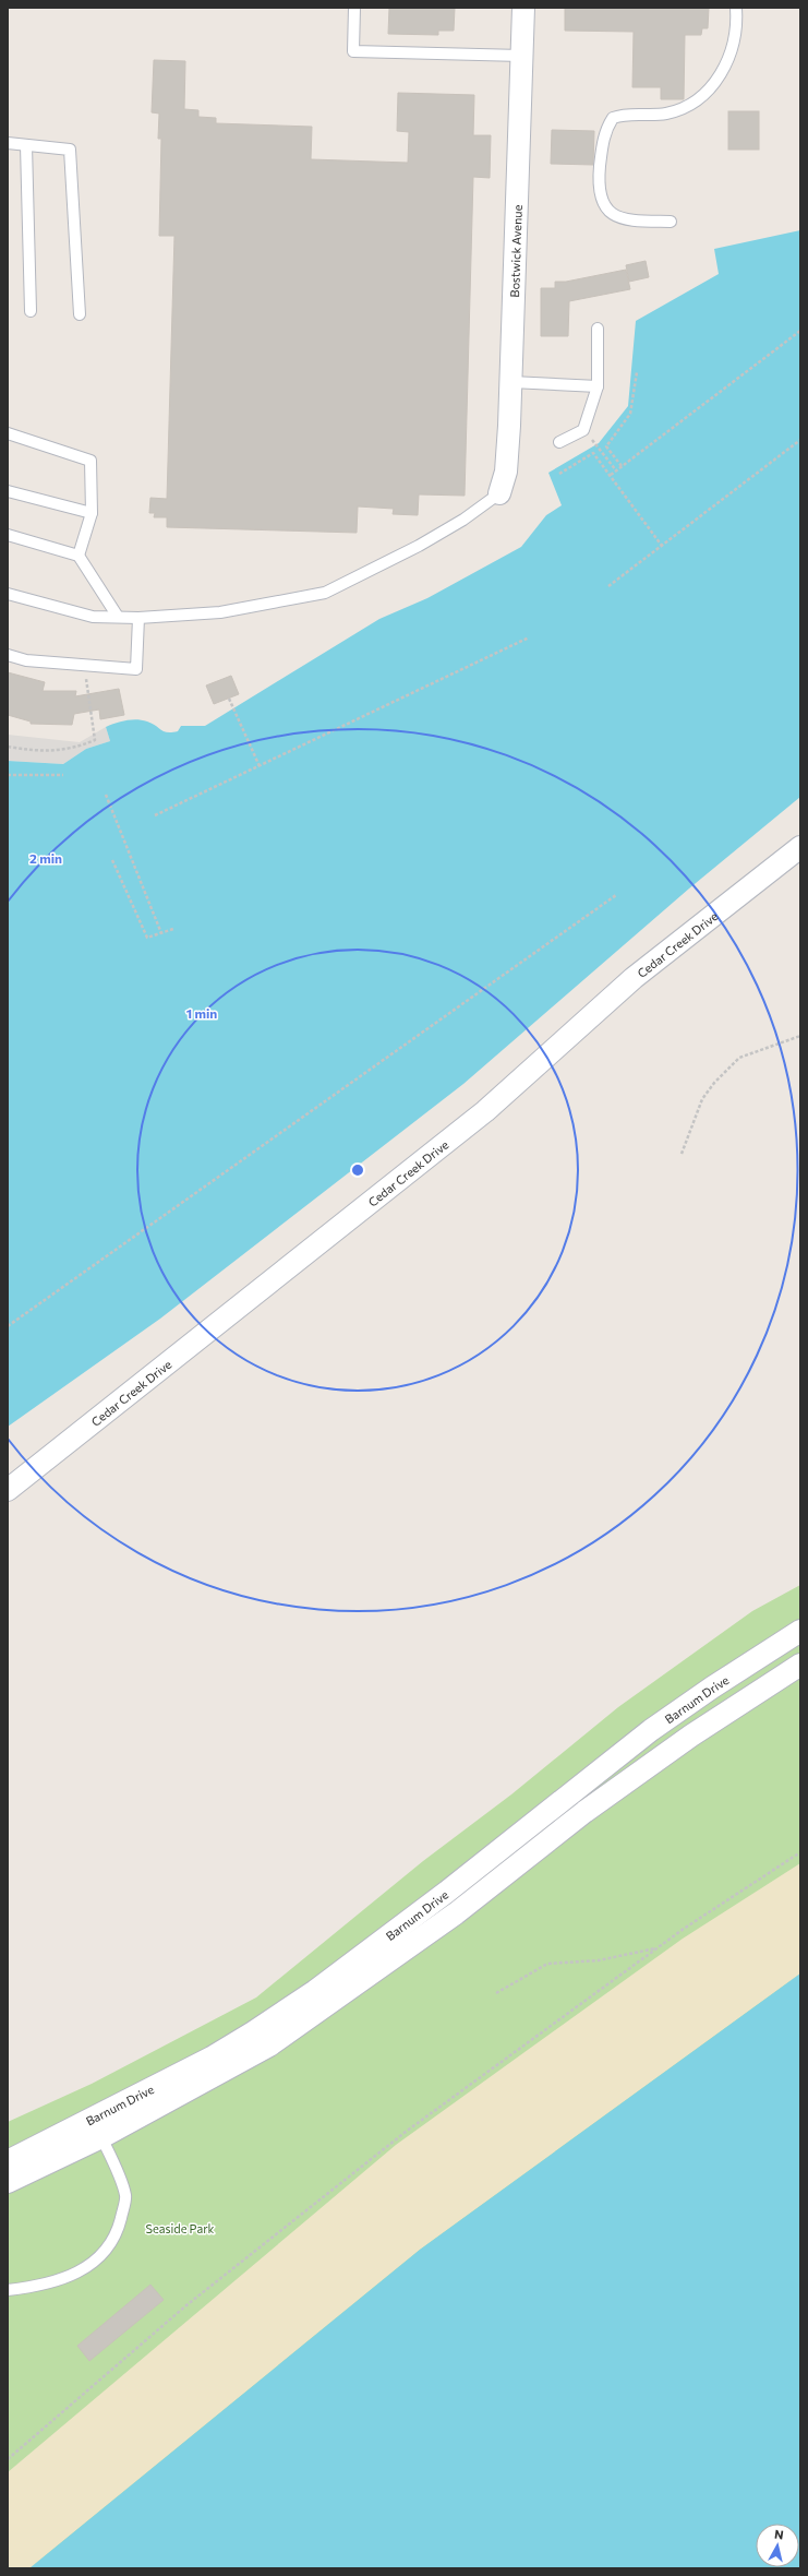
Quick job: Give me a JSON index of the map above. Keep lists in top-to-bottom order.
{
  "streets": {
    "street": ["Bostwick Avenue", "Cedar Creek Drive", "Barnum Drive"]
  },
  "parks": ["Seaside Park"],
  "north": "top",
  "rings": ["2 min", "1 min"]
}
